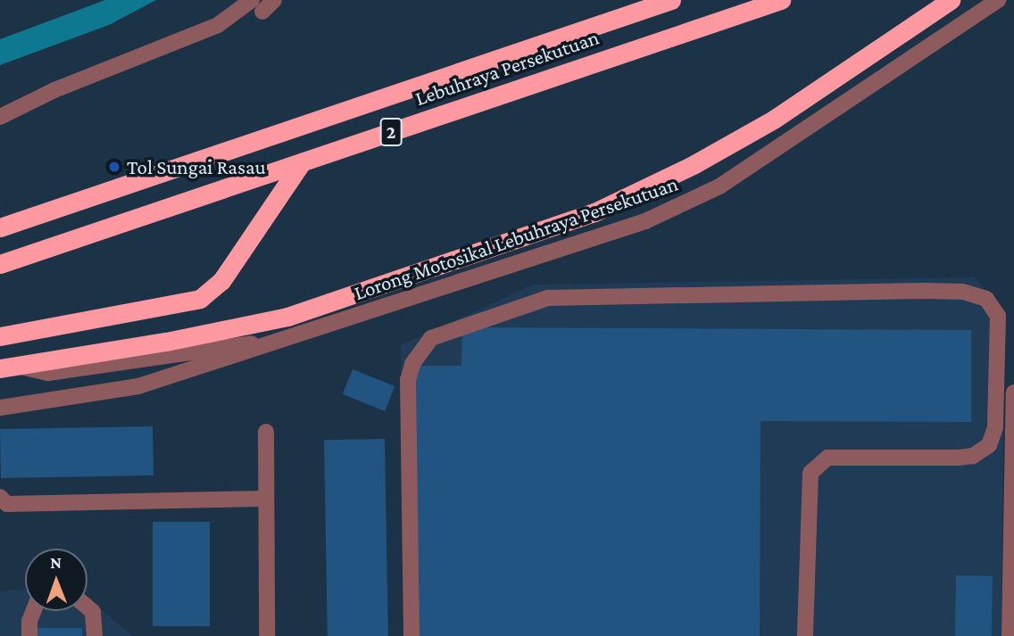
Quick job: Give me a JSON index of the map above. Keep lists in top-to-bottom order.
{
  "streets": {
    "highway": ["Lebuhraya Persekutuan", "2"],
    "lane": ["Lorong Motosikal Lebuhraya Persekutuan"]
  },
  "places": ["Tol Sungai Rasau"],
  "north": "top"
}
